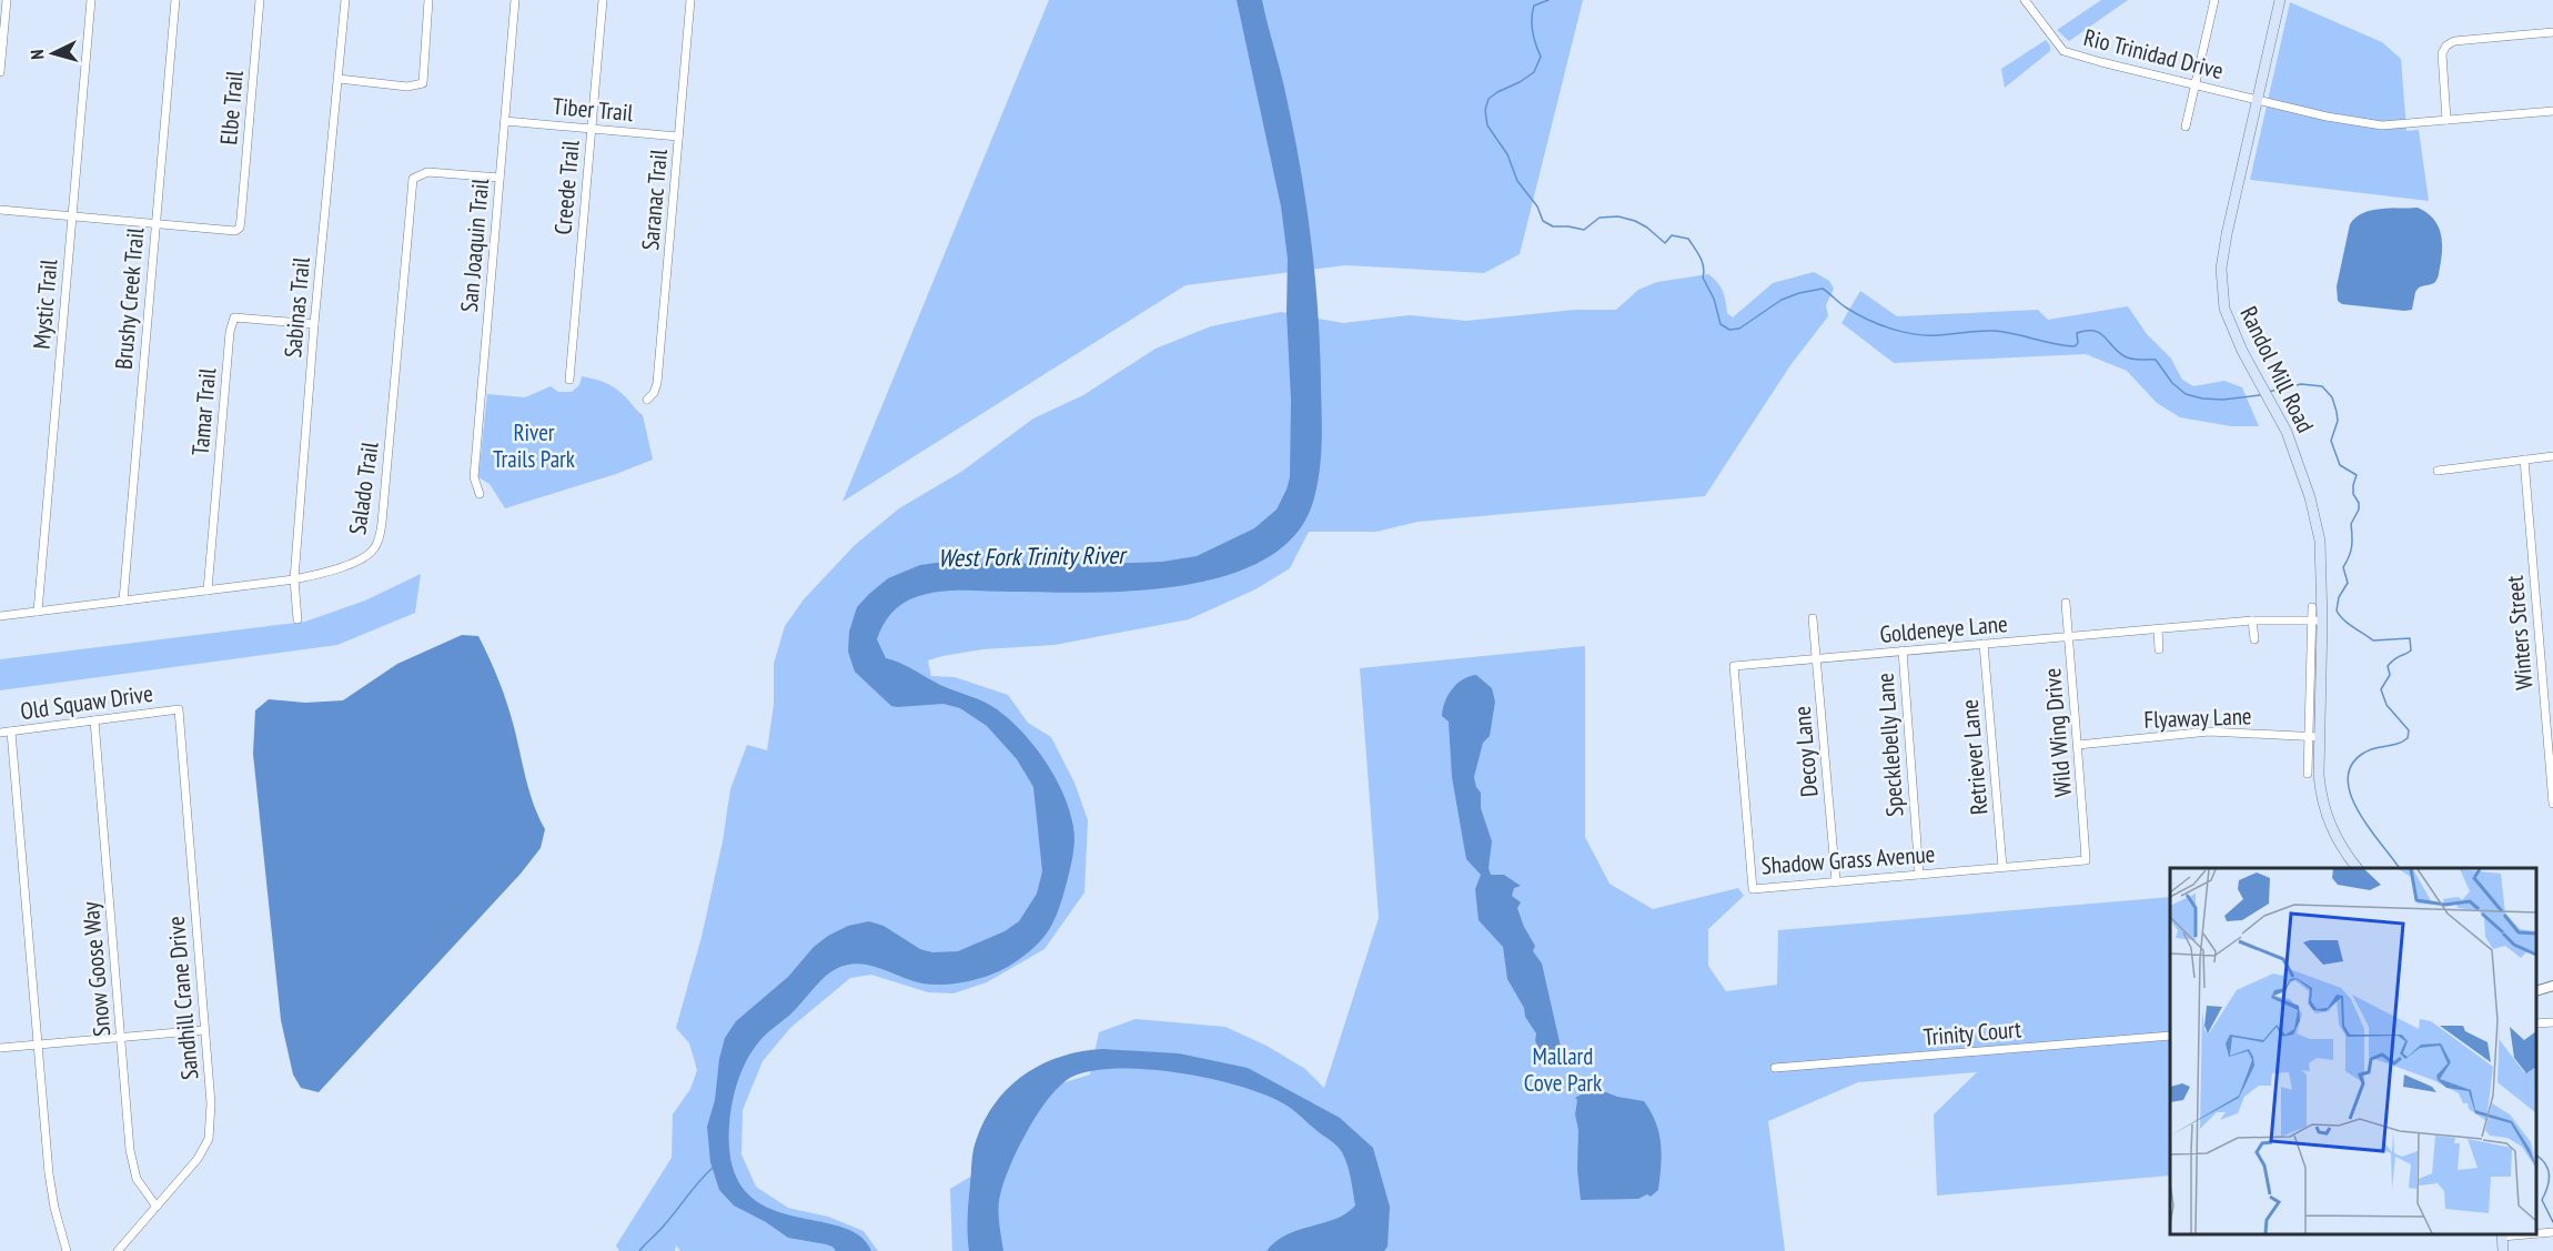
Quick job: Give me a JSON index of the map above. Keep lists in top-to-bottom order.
{
  "streets": {
    "main road": ["Randol Mill Road"],
    "street": [
      "Rio Trinidad Drive",
      "Elbe Trail",
      "Tiber Trail",
      "Creede Trail",
      "Saranac Trail",
      "San Joaquin Trail",
      "Brushy Creek Trail",
      "Mystic Trail",
      "Sabinas Trail",
      "Tamar Trail",
      "Salado Trail",
      "Goldeneye Lane",
      "Winters Street",
      "Old Squaw Drive",
      "Flyaway Lane",
      "Wild Wing Drive",
      "Specklebelly Lane",
      "Decoy Lane",
      "Retriever Lane",
      "Shadow Grass Avenue",
      "Snow Goose Way",
      "Sandhill Crane Drive",
      "Trinity Court"
    ]
  },
  "crossings": [
    ["Rio Trinidad Drive", "Randol Mill Road"],
    ["Elbe Trail", "Brushy Creek Trail"],
    ["Tiber Trail", "Creede Trail"],
    ["Tiber Trail", "Saranac Trail"],
    ["Tiber Trail", "San Joaquin Trail"],
    ["San Joaquin Trail", "Salado Trail"],
    ["Brushy Creek Trail", "Salado Trail"],
    ["Mystic Trail", "Salado Trail"],
    ["Sabinas Trail", "Tamar Trail"],
    ["Sabinas Trail", "Salado Trail"],
    ["Randol Mill Road", "Goldeneye Lane"],
    ["Randol Mill Road", "Flyaway Lane"],
    ["Tamar Trail", "Salado Trail"],
    ["Goldeneye Lane", "Wild Wing Drive"],
    ["Goldeneye Lane", "Specklebelly Lane"],
    ["Goldeneye Lane", "Decoy Lane"],
    ["Goldeneye Lane", "Retriever Lane"],
    ["Goldeneye Lane", "Shadow Grass Avenue"],
    ["Old Squaw Drive", "Snow Goose Way"],
    ["Old Squaw Drive", "Sandhill Crane Drive"],
    ["Flyaway Lane", "Wild Wing Drive"],
    ["Wild Wing Drive", "Shadow Grass Avenue"],
    ["Specklebelly Lane", "Shadow Grass Avenue"],
    ["Decoy Lane", "Shadow Grass Avenue"],
    ["Retriever Lane", "Shadow Grass Avenue"],
    ["Snow Goose Way", "Sandhill Crane Drive"]
  ],
  "water": ["West Fork Trinity River"],
  "parks": ["River Trails Park", "Mallard Cove Park"],
  "north": "left"
}
